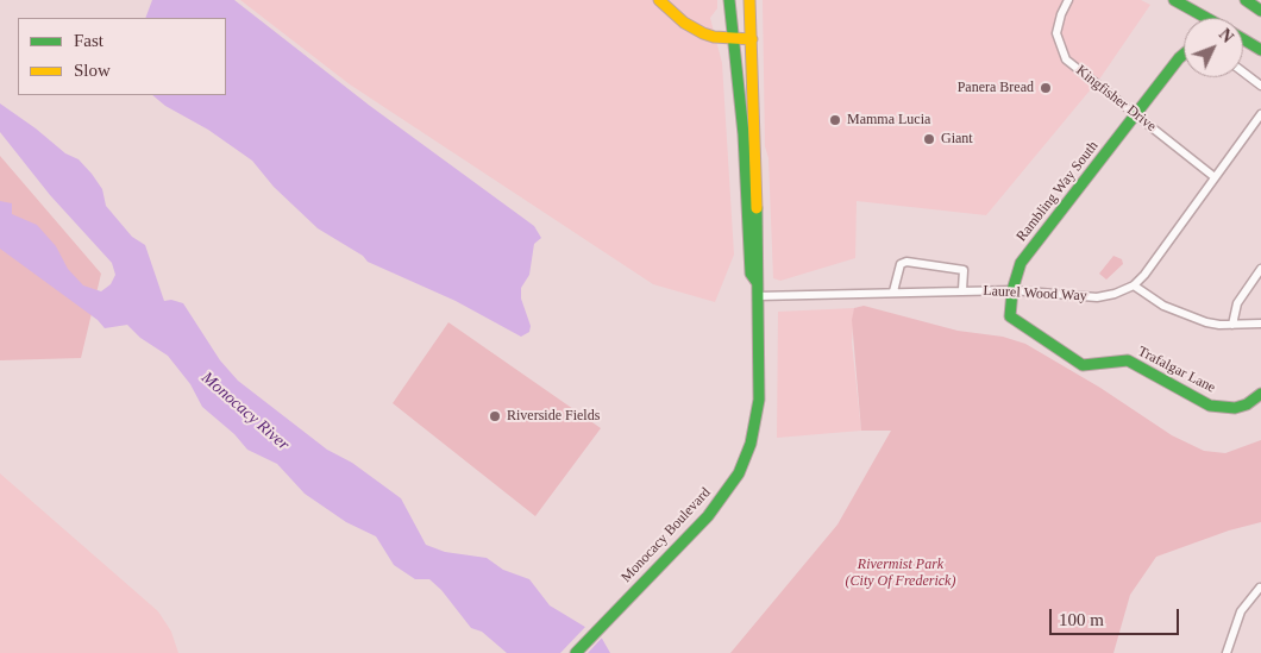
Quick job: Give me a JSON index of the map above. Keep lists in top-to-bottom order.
{
  "streets": {
    "main road": ["Rambling Way South", "Trafalgar Lane", "Monocacy Boulevard"],
    "street": ["Kingfisher Drive", "Laurel Wood Way"]
  },
  "crossings": [
    ["Kingfisher Drive", "Rambling Way South"],
    ["Rambling Way South", "Laurel Wood Way"],
    ["Rambling Way South", "Trafalgar Lane"],
    ["Laurel Wood Way", "Trafalgar Lane"],
    ["Laurel Wood Way", "Monocacy Boulevard"]
  ],
  "water": ["Monocacy River"],
  "parks": ["Rivermist Park (City Of Frederick)"],
  "places": [
    "Panera Bread",
    "Mamma Lucia",
    "Giant",
    "Riverside Fields"
  ],
  "legend": ["Fast", "Slow"],
  "scale_bar": "100 m",
  "north": "top right"
}
